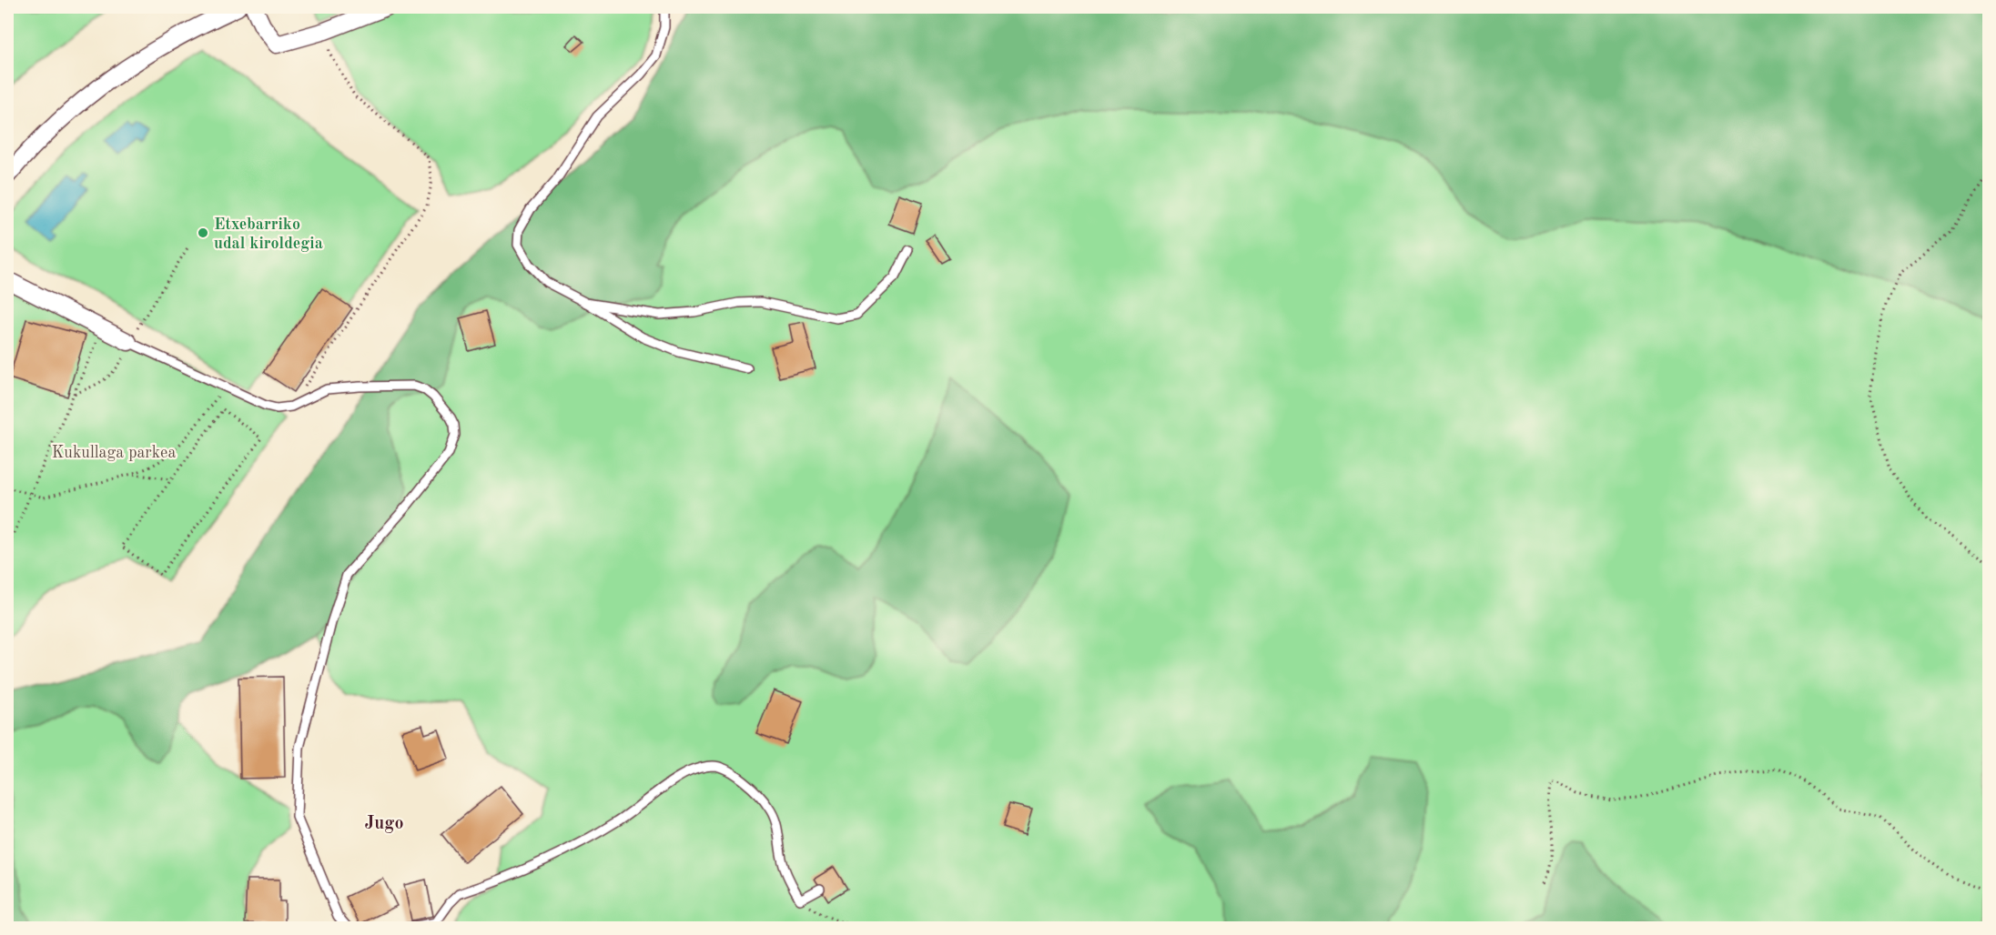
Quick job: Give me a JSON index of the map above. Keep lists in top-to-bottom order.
{
  "districts": ["Jugo"],
  "parks": ["Kukullaga parkea"],
  "places": ["Etxebarriko udal kiroldegia"]
}
